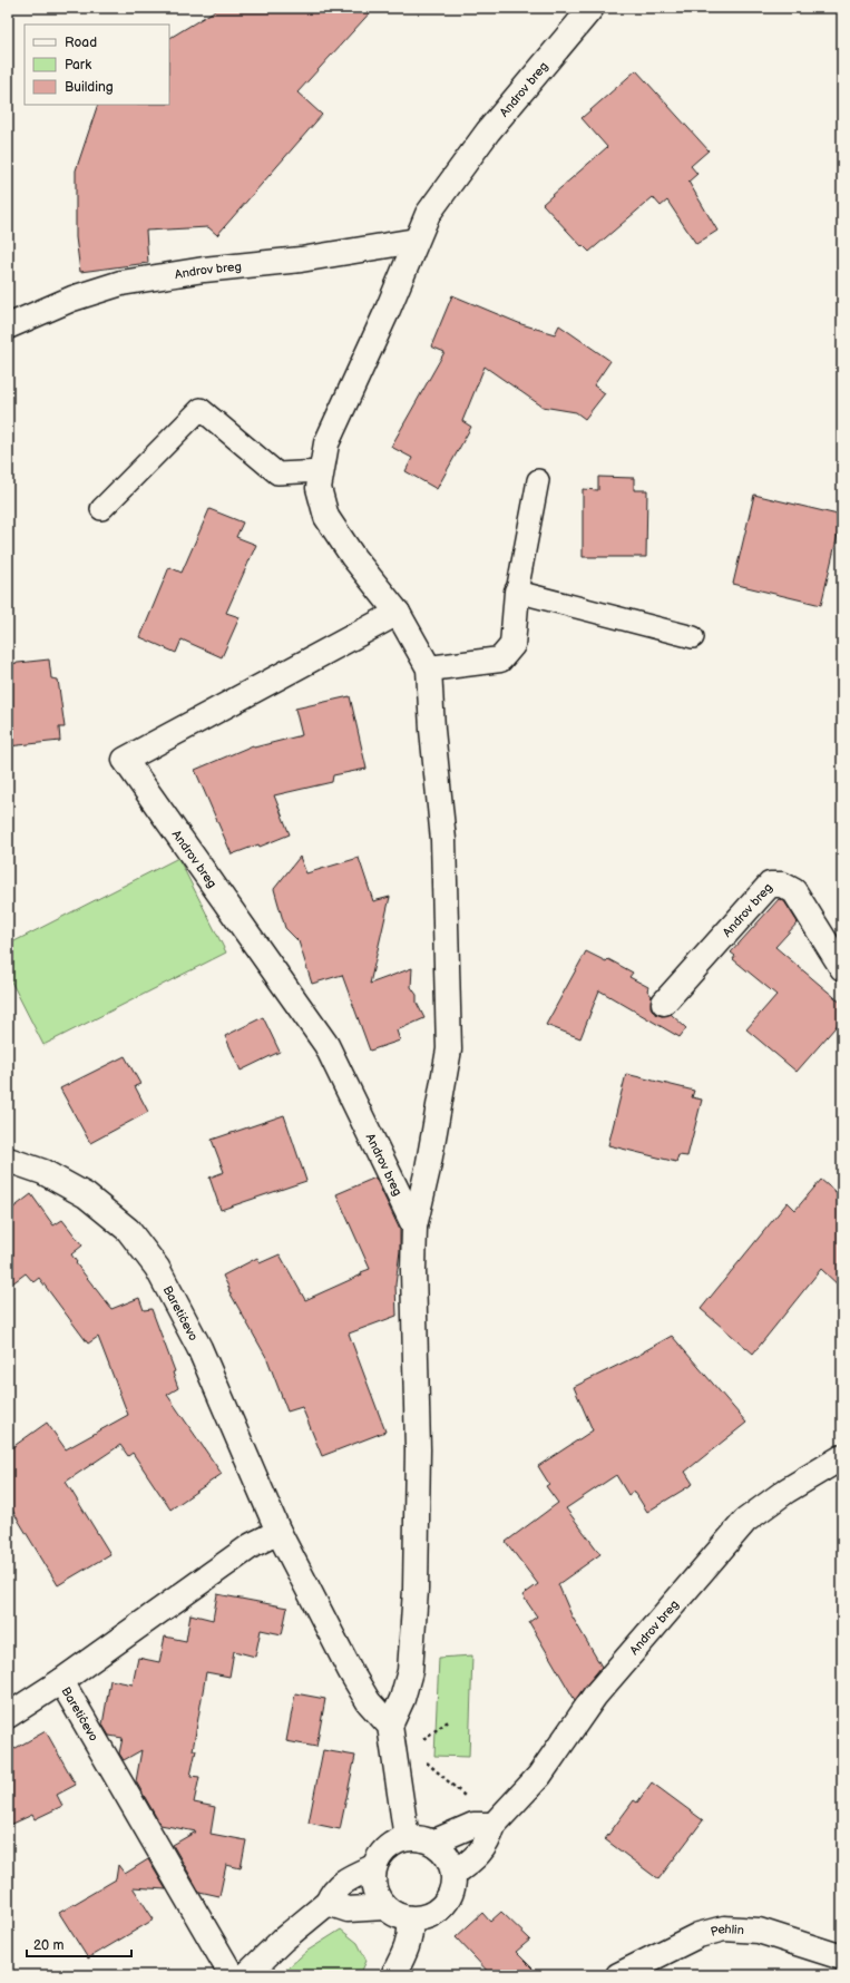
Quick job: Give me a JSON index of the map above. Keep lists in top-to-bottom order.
{
  "streets": {
    "street": ["Androv breg", "Baretićevo", "Pehlin"]
  },
  "crossings": [
    ["Androv breg", "Baretićevo"]
  ],
  "legend": ["Road", "Park", "Building"],
  "scale_bar": "20 m"
}
